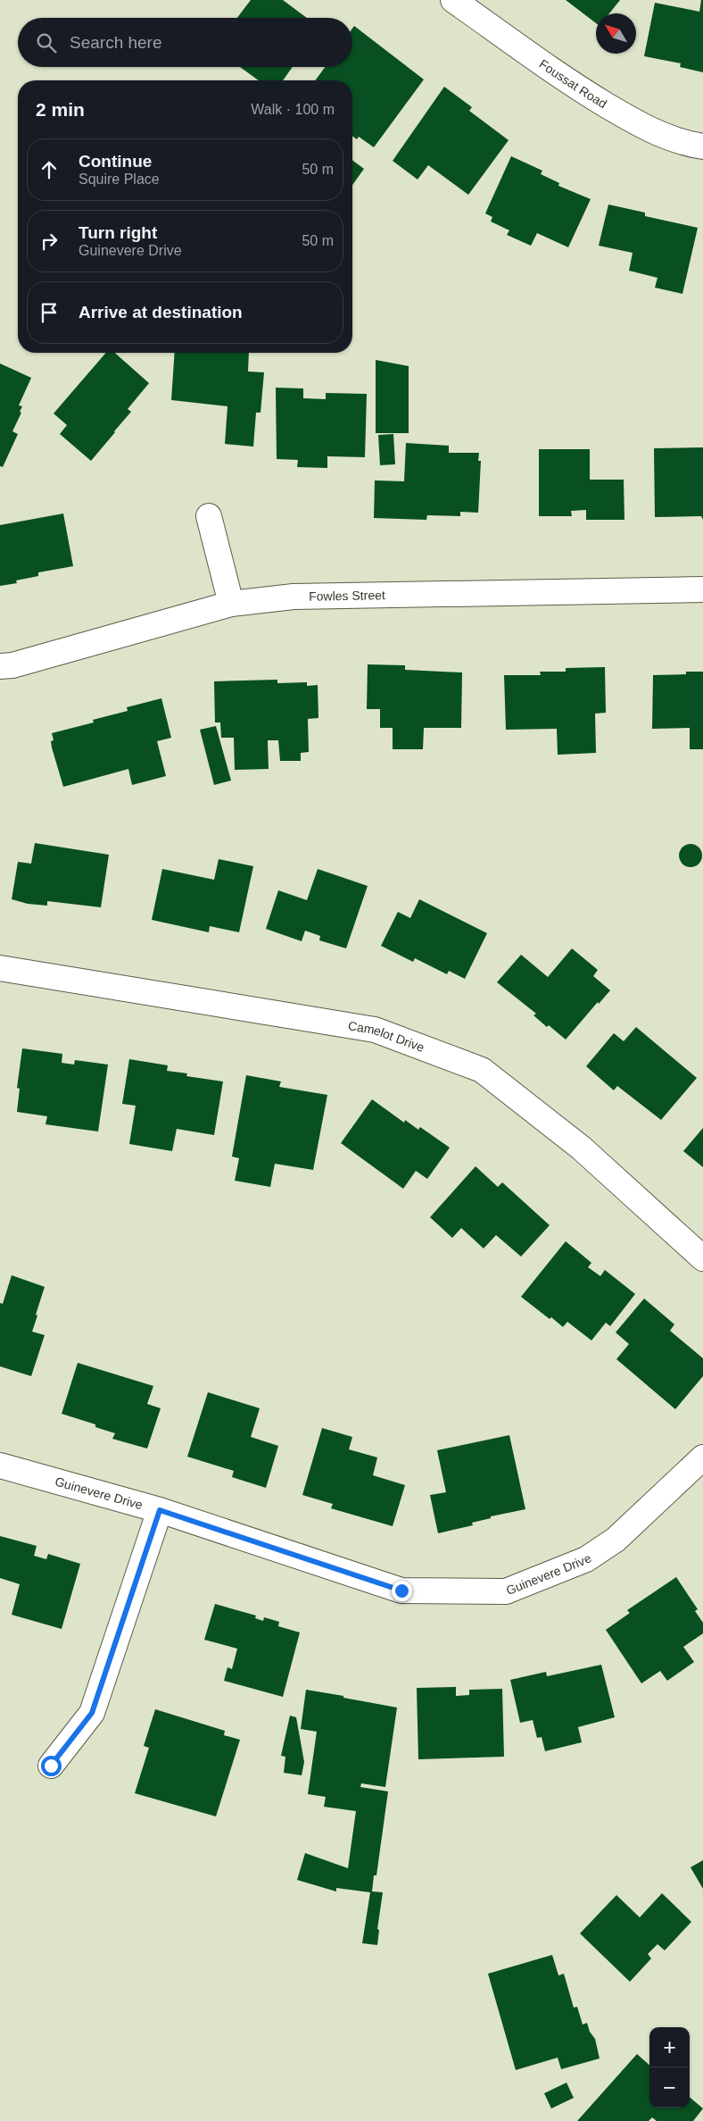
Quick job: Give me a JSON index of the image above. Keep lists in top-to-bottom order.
{
  "streets": {
    "street": [
      "Foussat Road",
      "Fowles Street",
      "Camelot Drive",
      "Guinevere Drive"
    ]
  },
  "north": "top left",
  "page": {
    "search": "Search here",
    "heading": ["2 min", "Walk · 100 m"],
    "list": [
      ["Continue", "Squire Place", "50 m"],
      ["Turn right", "Guinevere Drive", "50 m"],
      "Arrive at destination"
    ],
    "map_buttons": ["+", "−"]
  }
}
